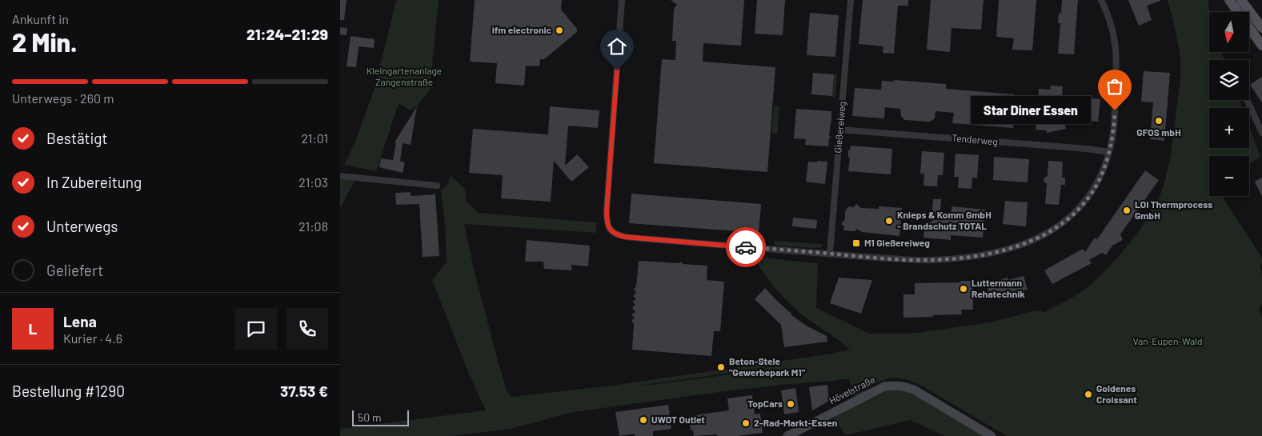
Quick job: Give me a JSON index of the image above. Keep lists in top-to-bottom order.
{
  "streets": {
    "main road": ["Hövelstraße"],
    "street": ["Gießereiweg", "Tenderweg"]
  },
  "crossings": [
    ["Gießereiweg", "Tenderweg"]
  ],
  "parks": ["Kleingartenanlage Zangenstraße", "Van-Eupen-Wald"],
  "places": {
    "other": [
      "ifm electronic",
      "Star Diner Essen",
      "GFOS mbH",
      "LOI Thermprocess GmbH",
      "Knieps & Komm GmbH - Brandschutz TOTAL",
      "Luttermann Rehatechnik",
      "Beton-Stele \"Gewerbepark M1\"",
      "Goldenes Croissant",
      "TopCars",
      "UWOT Outlet",
      "2-Rad-Markt-Essen"
    ],
    "transit": ["M1 Gießereiweg"]
  },
  "scale_bar": "50 m",
  "north": "bottom",
  "page": {
    "heading": ["2 Min.", "Ankunft in", "21:24–21:29"],
    "panel": [
      "Lena",
      "Kurier · 4.6",
      "Bestellung #1290",
      "37.53 €"
    ],
    "map_buttons": ["+", "−"],
    "bar": "Unterwegs · 260 m",
    "bubble": "Star Diner Essen",
    "list": [
      ["Bestätigt", "21:01"],
      ["In Zubereitung", "21:03"],
      ["Unterwegs", "21:08"],
      "Geliefert"
    ],
    "round": "L",
    "scale": "50 m"
  }
}
